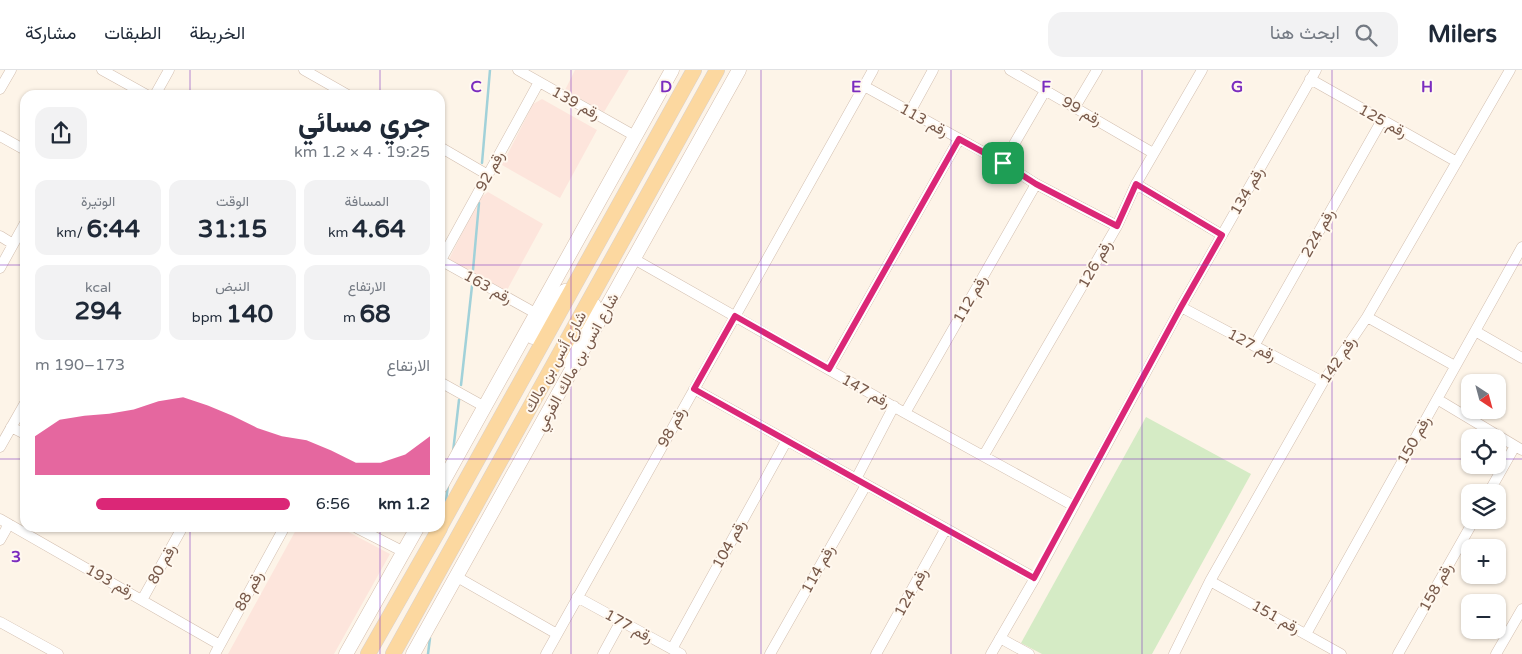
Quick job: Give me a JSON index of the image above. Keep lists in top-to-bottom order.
{
  "streets": {
    "main road": ["شارع أنس بن مالك"],
    "street": [
      "رقم 139",
      "رقم 99",
      "رقم 113",
      "رقم 125",
      "رقم 92",
      "رقم 134",
      "رقم 224",
      "رقم 126",
      "رقم 163",
      "رقم 112",
      "رقم 127",
      "رقم 142",
      "شارع انس بن مالك الفرعي",
      "رقم 147",
      "رقم 98",
      "رقم 150",
      "رقم 104",
      "رقم 80",
      "رقم 114",
      "رقم 193",
      "رقم 158",
      "رقم 88",
      "رقم 124",
      "رقم 151",
      "رقم 177"
    ]
  },
  "crossings": [
    ["رقم 139", "رقم 92"],
    ["رقم 99", "رقم 126"],
    ["رقم 113", "رقم 126"],
    ["رقم 113", "رقم 112"],
    ["رقم 113", "رقم 98"],
    ["رقم 125", "رقم 134"],
    ["رقم 125", "رقم 224"],
    ["رقم 125", "رقم 142"],
    ["رقم 134", "رقم 127"],
    ["رقم 134", "رقم 147"],
    ["رقم 224", "رقم 127"],
    ["رقم 126", "رقم 147"],
    ["رقم 112", "رقم 147"],
    ["رقم 127", "رقم 142"],
    ["رقم 142", "رقم 151"],
    ["شارع انس بن مالك الفرعي", "رقم 147"],
    ["رقم 147", "رقم 98"],
    ["رقم 98", "رقم 177"],
    ["رقم 150", "رقم 151"],
    ["رقم 104", "رقم 177"],
    ["رقم 80", "رقم 193"],
    ["رقم 193", "رقم 88"]
  ],
  "north": "bottom right",
  "page": {
    "header": "Milers",
    "search": "ابحث هنا",
    "nav": ["الخريطة", "الطبقات", "مشاركة"],
    "heading": ["جري مسائي", "19:25 · 4 × 1.2 km"],
    "stats": [
      ["المسافة", "4.64 km"],
      ["الوقت", "31:15"],
      ["الوتيرة", "6:44 /km"],
      ["الارتفاع", "68 m"],
      ["النبض", "140 bpm"],
      ["kcal", "294"]
    ],
    "chart": ["الارتفاع", "173–190 m"],
    "map_buttons": ["+", "−"],
    "list": [
      {
        "name": "1.2 km",
        "note": "6:56"
      }
    ]
  },
  "grid": {
    "columns": [
      "C",
      "D",
      "E",
      "F",
      "G",
      "H"
    ],
    "rows": ["3"]
  }
}
